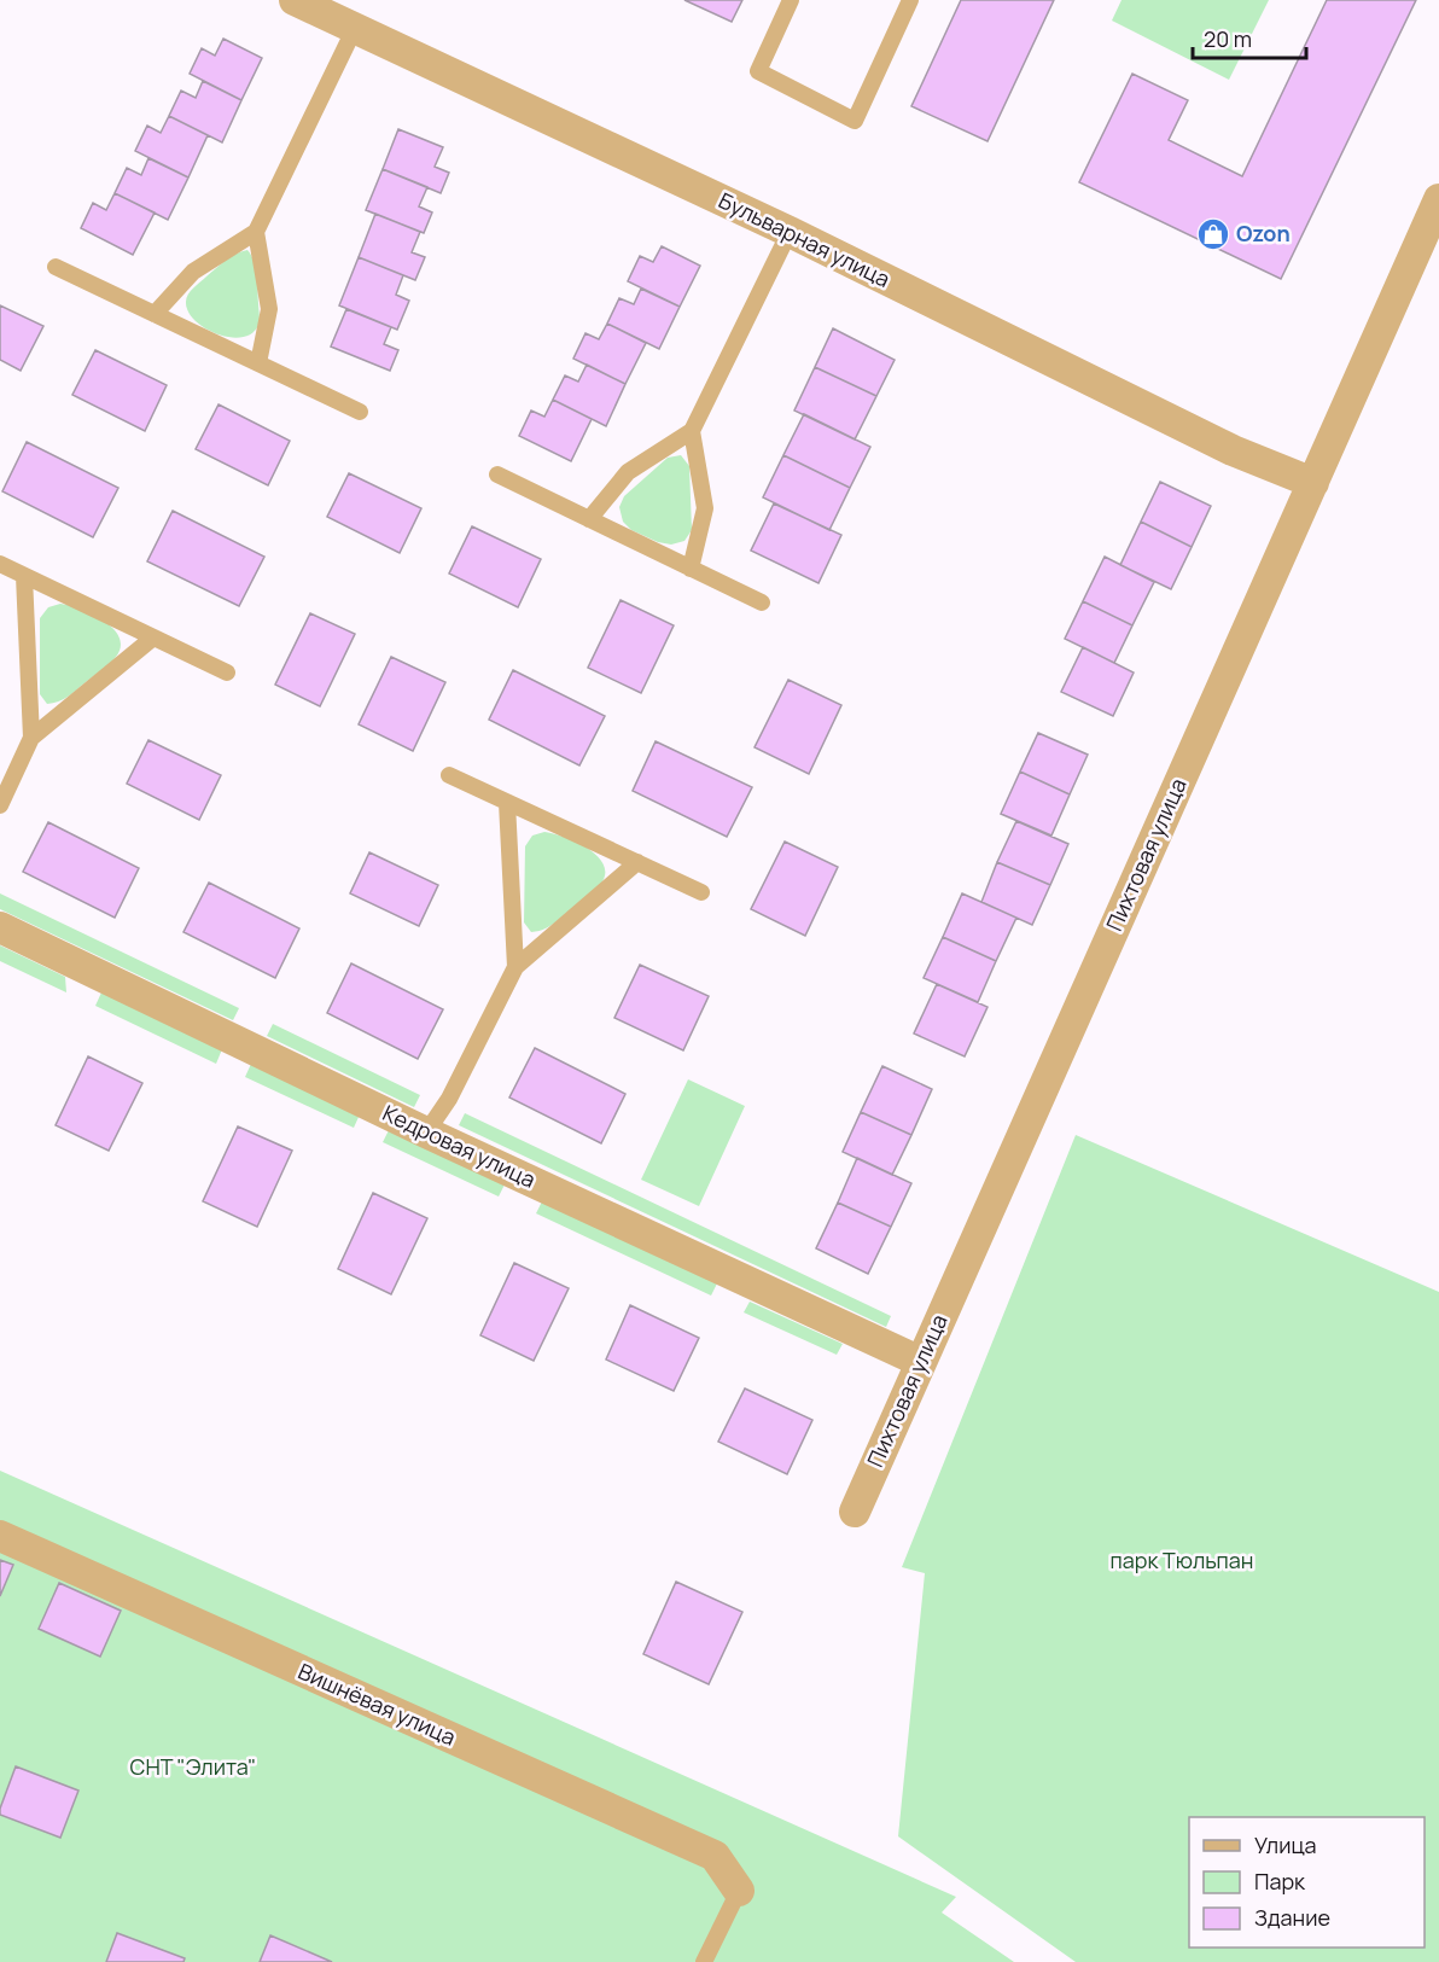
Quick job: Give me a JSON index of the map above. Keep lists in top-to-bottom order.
{
  "streets": {
    "street": [
      "Бульварная улица",
      "Пихтовая улица",
      "Кедровая улица",
      "Вишнёвая улица"
    ]
  },
  "crossings": [
    ["Бульварная улица", "Пихтовая улица"],
    ["Пихтовая улица", "Кедровая улица"]
  ],
  "parks": ["парк Тюльпан", "СНТ \"Элита\""],
  "places": {
    "shop": ["Ozon"]
  },
  "legend": ["Улица", "Парк", "Здание"],
  "scale_bar": "20 m"
}
